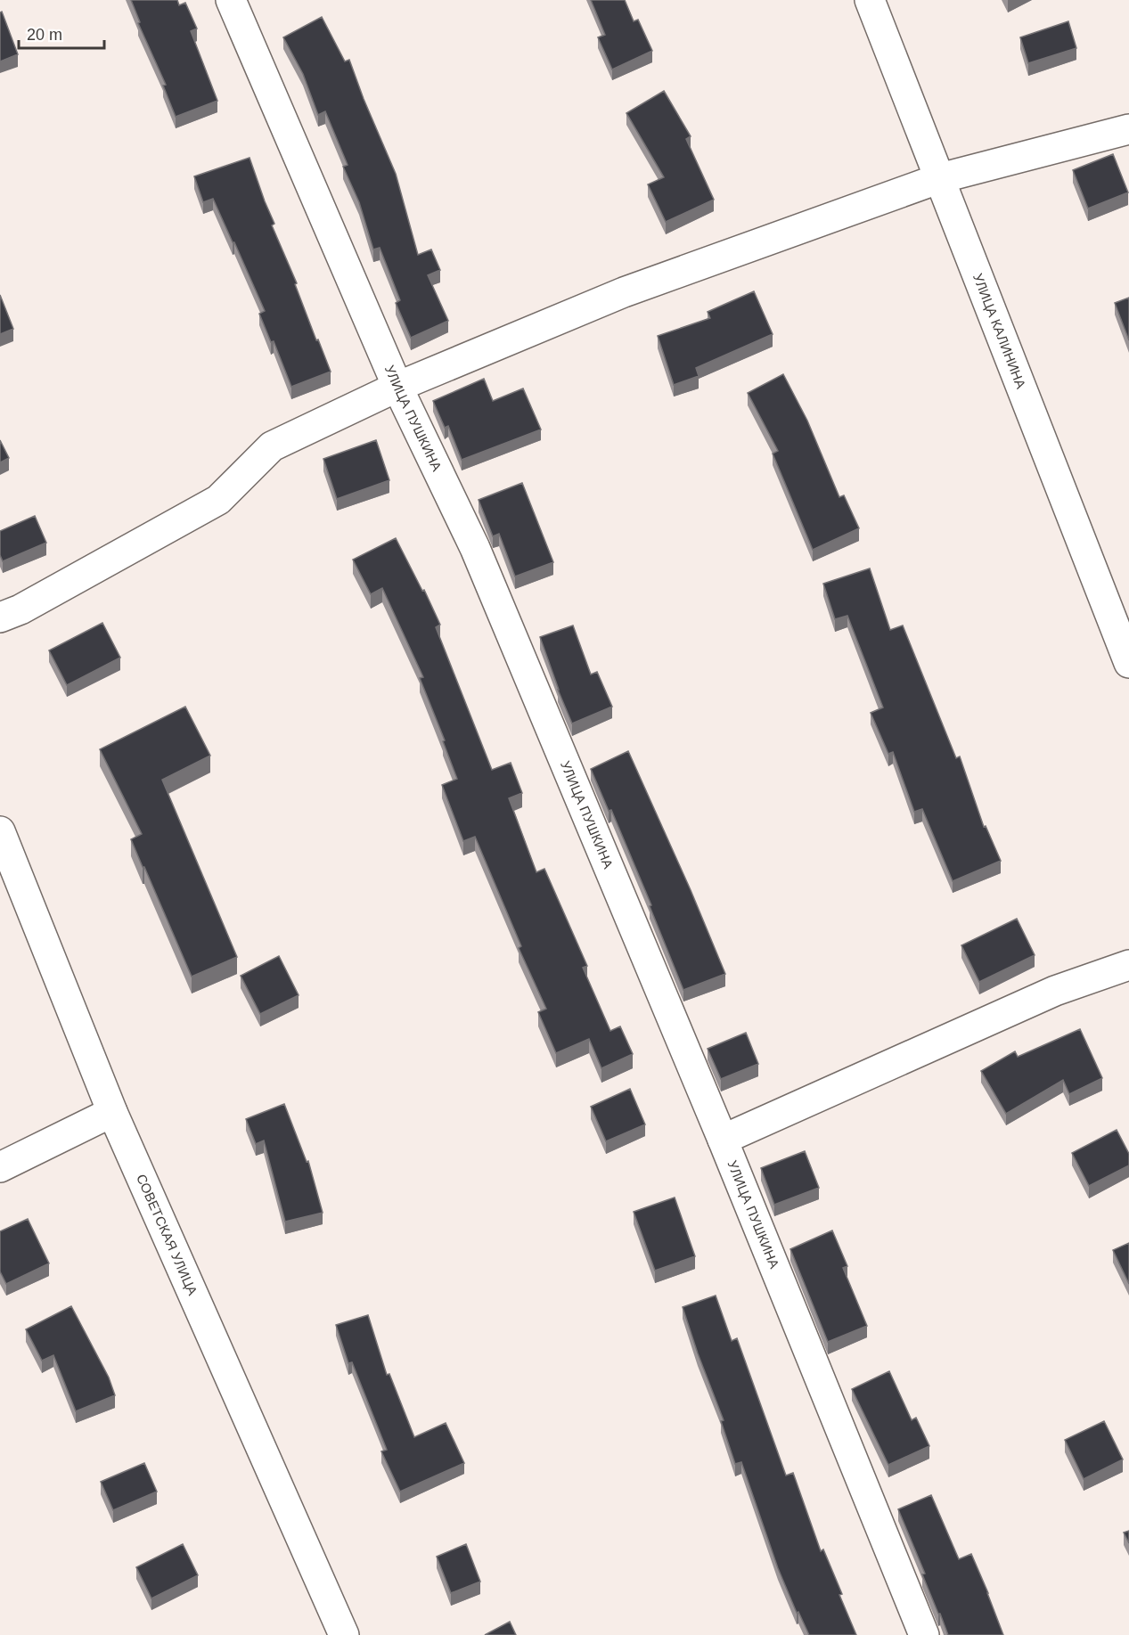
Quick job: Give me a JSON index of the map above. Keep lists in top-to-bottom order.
{
  "streets": {
    "street": ["УЛИЦА КАЛИНИНА", "УЛИЦА ПУШКИНА", "СОВЕТСКАЯ УЛИЦА"]
  },
  "scale_bar": "20 m"
}
